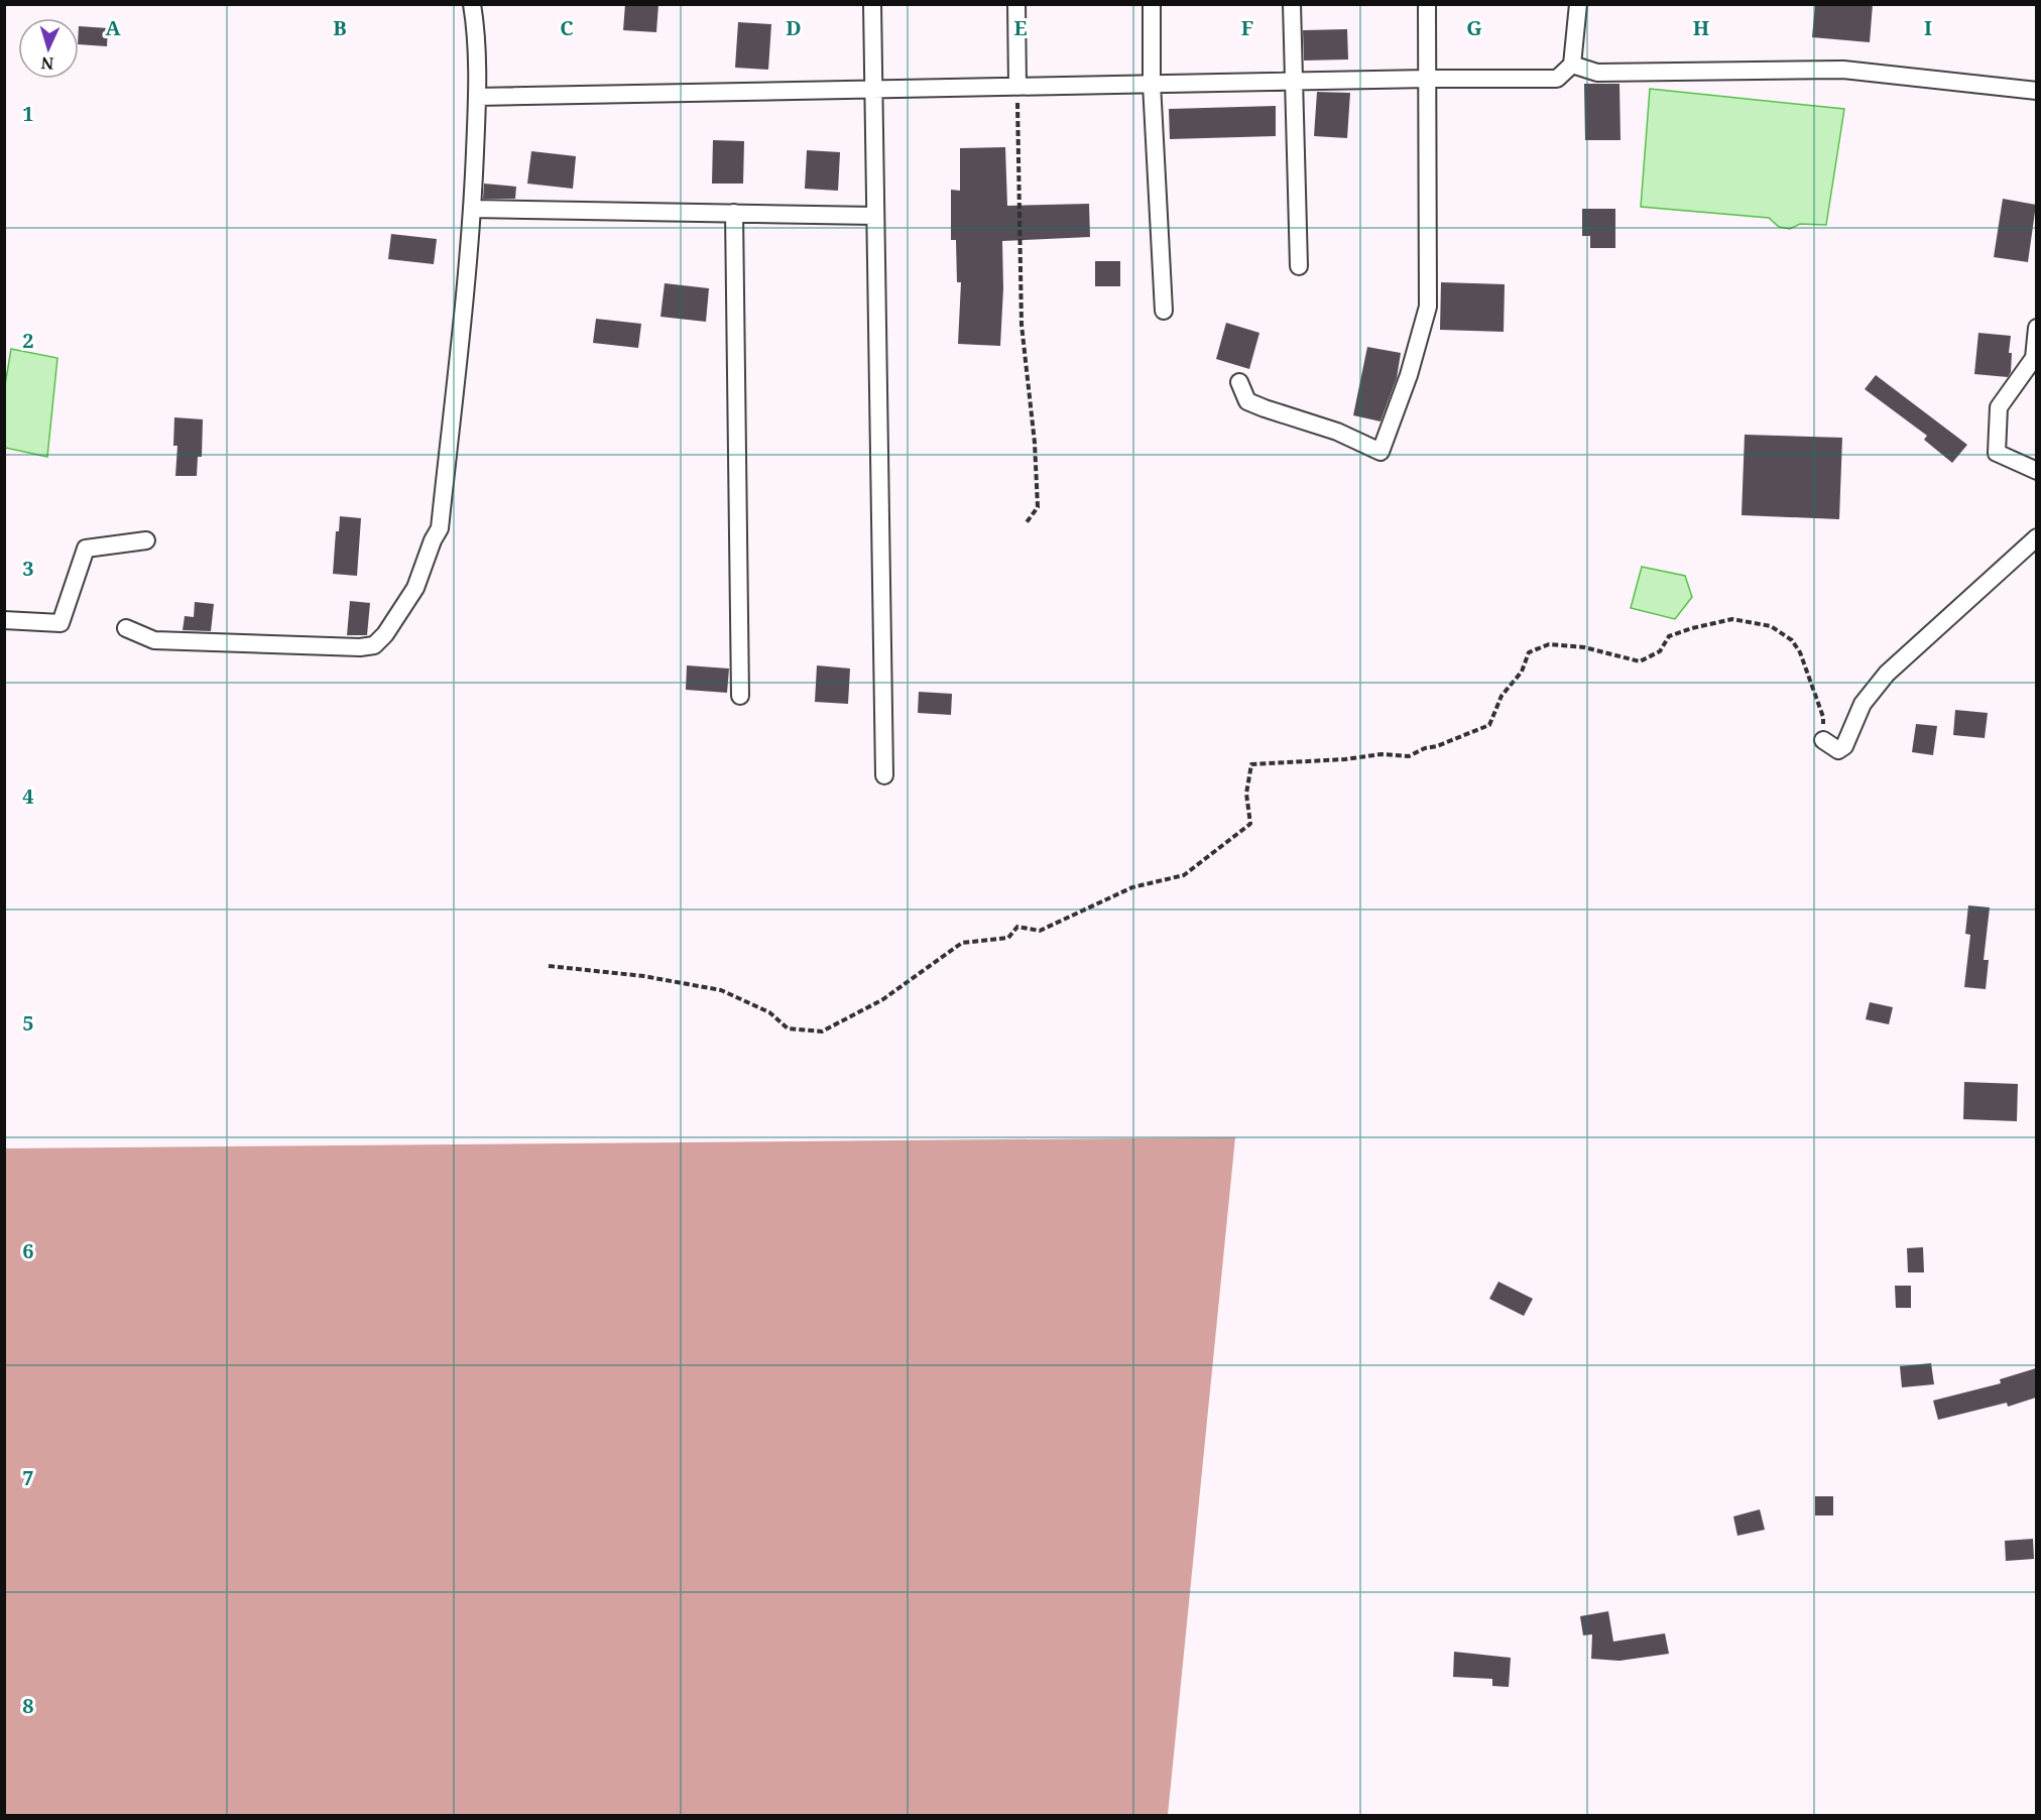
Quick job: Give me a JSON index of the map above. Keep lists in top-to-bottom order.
{
  "north": "bottom",
  "grid": {
    "columns": [
      "A",
      "B",
      "C",
      "D",
      "E",
      "F",
      "G",
      "H",
      "I"
    ],
    "rows": [
      "1",
      "2",
      "3",
      "4",
      "5",
      "6",
      "7",
      "8"
    ]
  }
}
